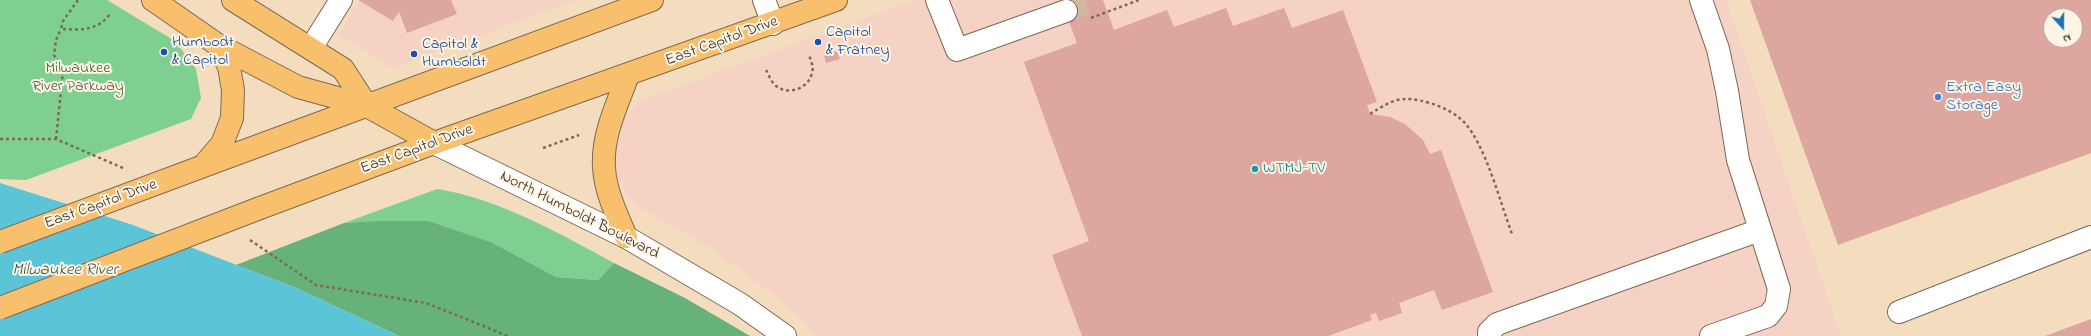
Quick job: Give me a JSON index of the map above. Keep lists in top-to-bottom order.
{
  "streets": {
    "main road": ["East Capitol Drive", "North Humboldt Boulevard"]
  },
  "crossings": [
    ["East Capitol Drive", "North Humboldt Boulevard"]
  ],
  "water": ["Milwaukee River"],
  "parks": ["Milwaukee River Parkway"],
  "places": [
    "Capitol & Fratney",
    "Humbodt & Capitol",
    "Capitol & Humboldt",
    "Extra Easy Storage",
    "WTMJ-TV"
  ],
  "north": "bottom"
}
